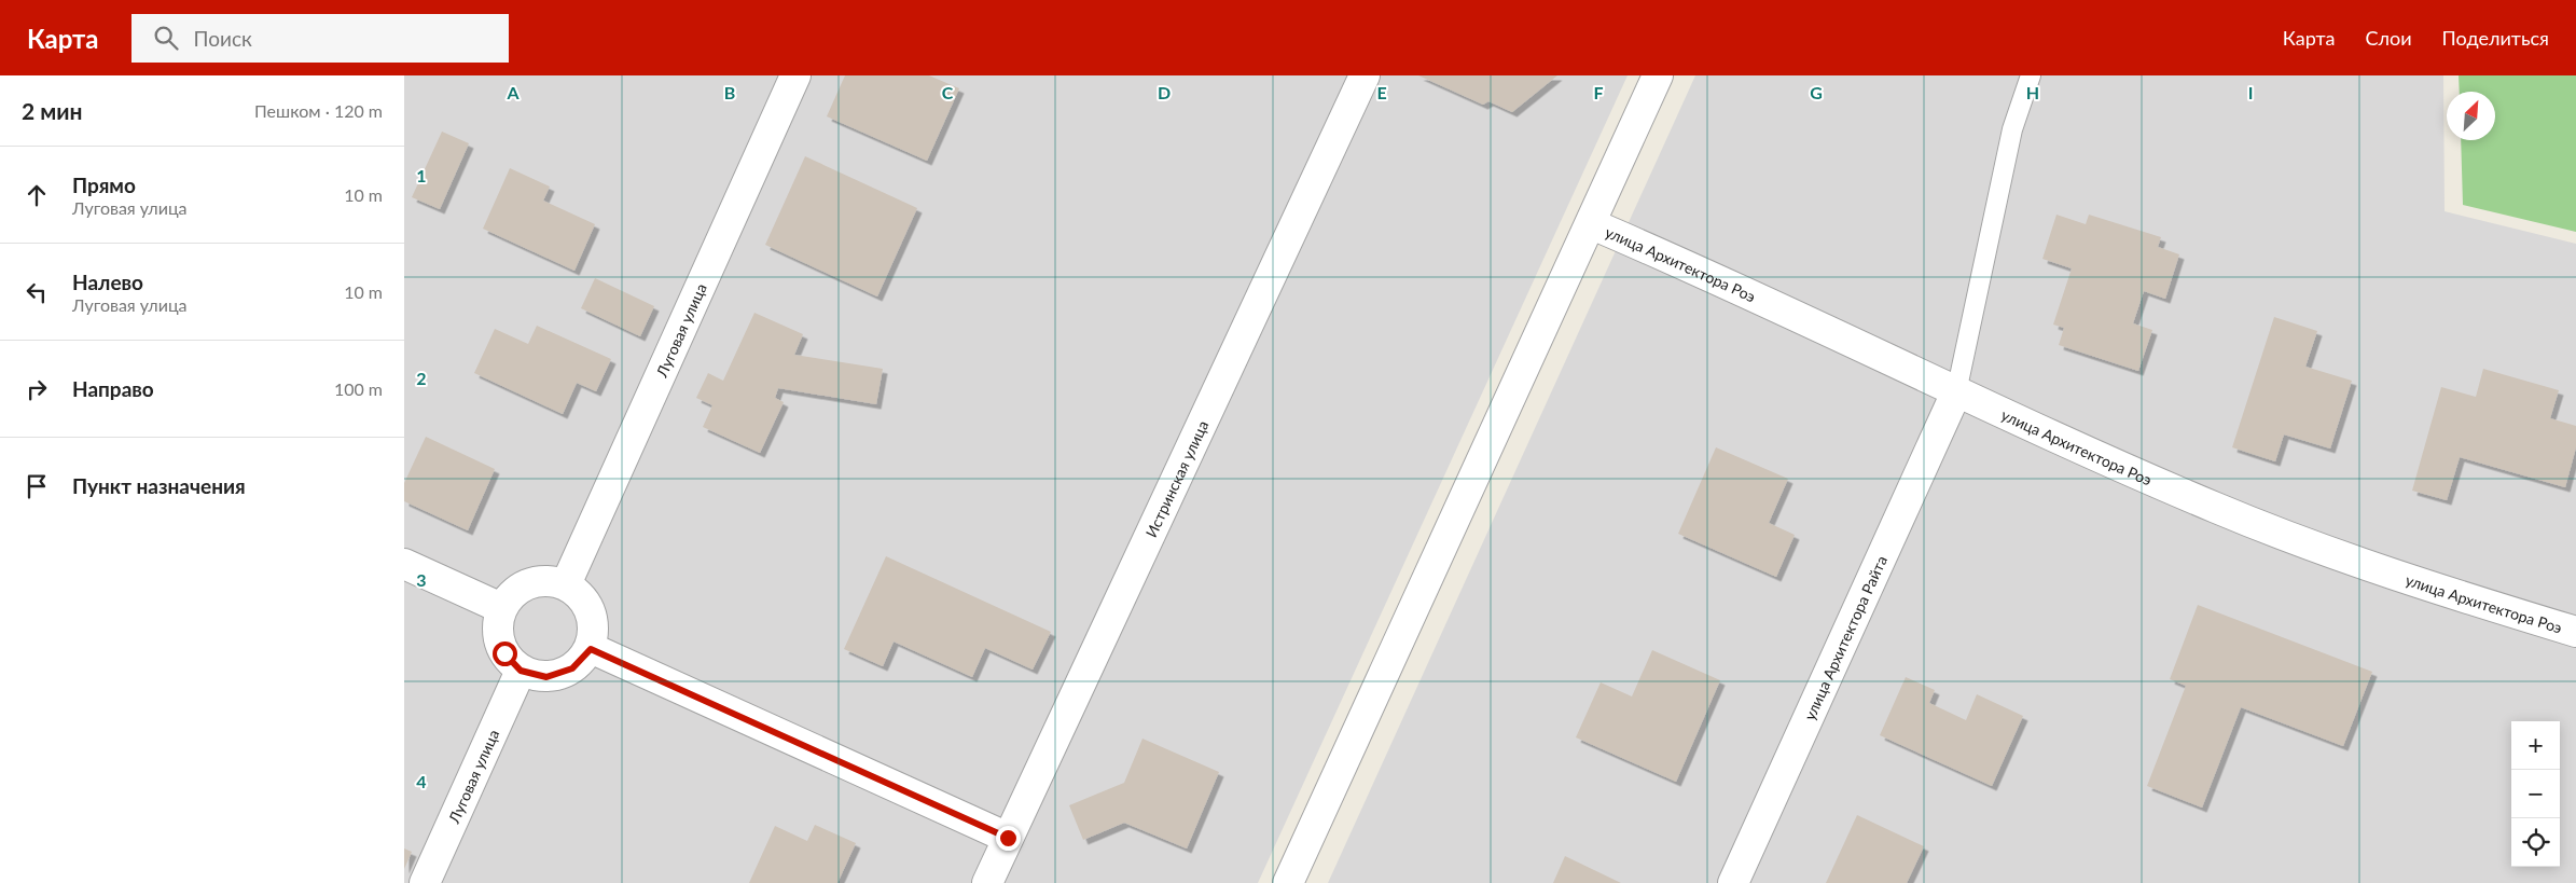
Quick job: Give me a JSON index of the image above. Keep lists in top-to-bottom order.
{
  "streets": {
    "street": [
      "улица Архитектора Роэ",
      "Луговая улица",
      "Истринская улица",
      "улица Архитектора Райта"
    ]
  },
  "crossings": [
    ["улица Архитектора Роэ", "улица Архитектора Райта"]
  ],
  "north": "top right",
  "page": {
    "header": "Карта",
    "search": "Поиск",
    "nav": ["Карта", "Слои", "Поделиться"],
    "heading": ["2 мин", "Пешком · 120 m"],
    "list": [
      ["Прямо", "Луговая улица", "10 m"],
      ["Налево", "Луговая улица", "10 m"],
      ["Направо", "100 m"],
      "Пункт назначения"
    ],
    "map_buttons": ["+", "−"]
  },
  "grid": {
    "columns": [
      "A",
      "B",
      "C",
      "D",
      "E",
      "F",
      "G",
      "H",
      "I"
    ],
    "rows": [
      "1",
      "2",
      "3",
      "4"
    ]
  }
}
